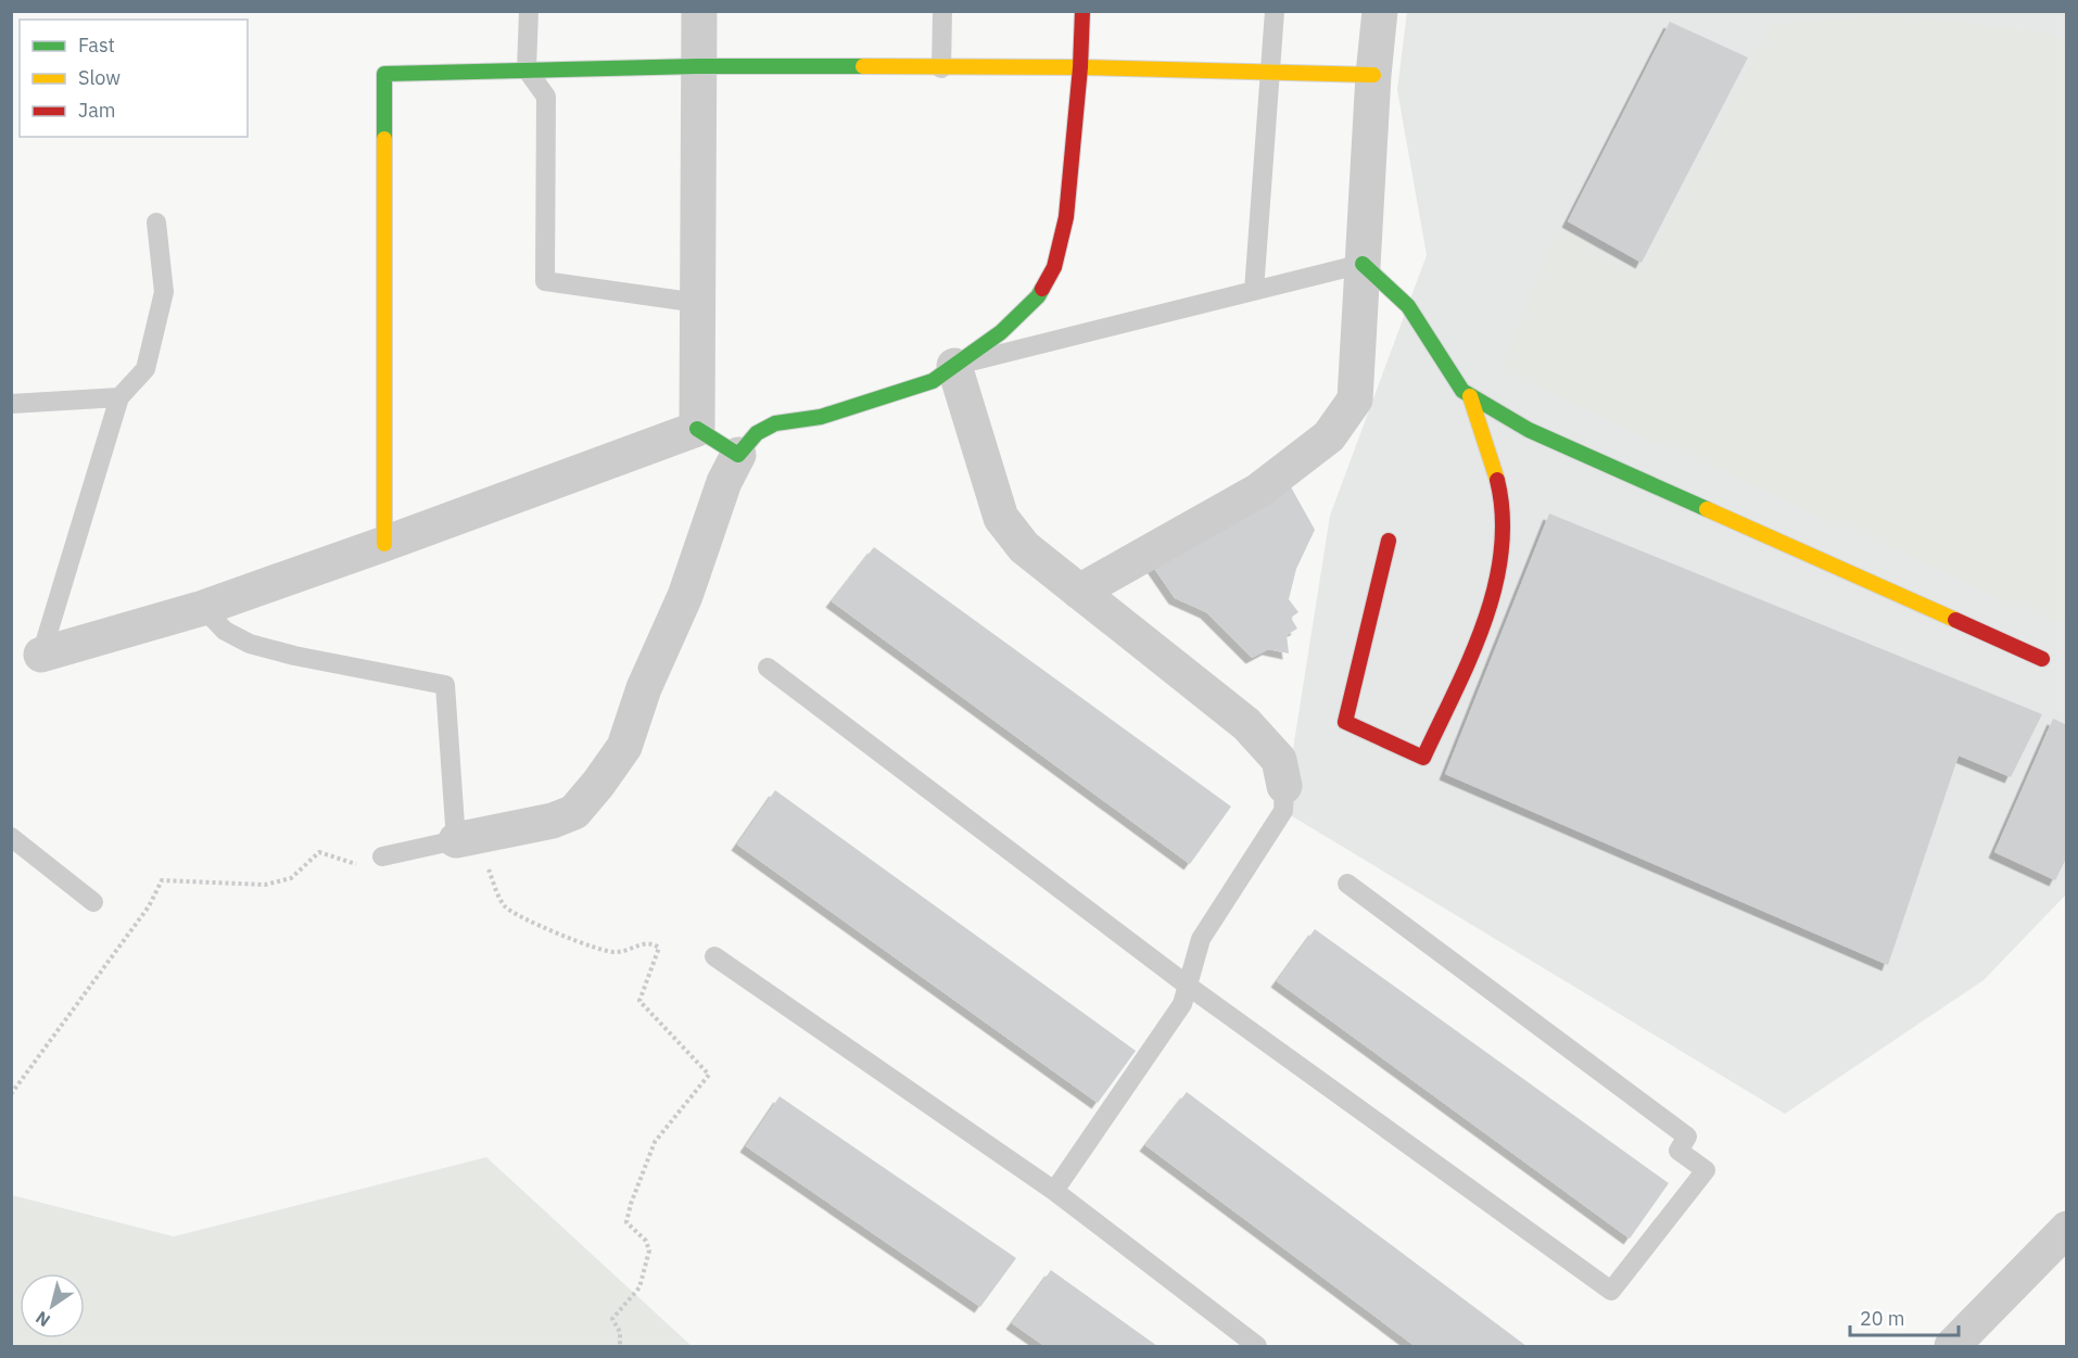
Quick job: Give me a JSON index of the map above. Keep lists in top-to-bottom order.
{
  "legend": ["Fast", "Slow", "Jam"],
  "scale_bar": "20 m",
  "north": "bottom left"
}
